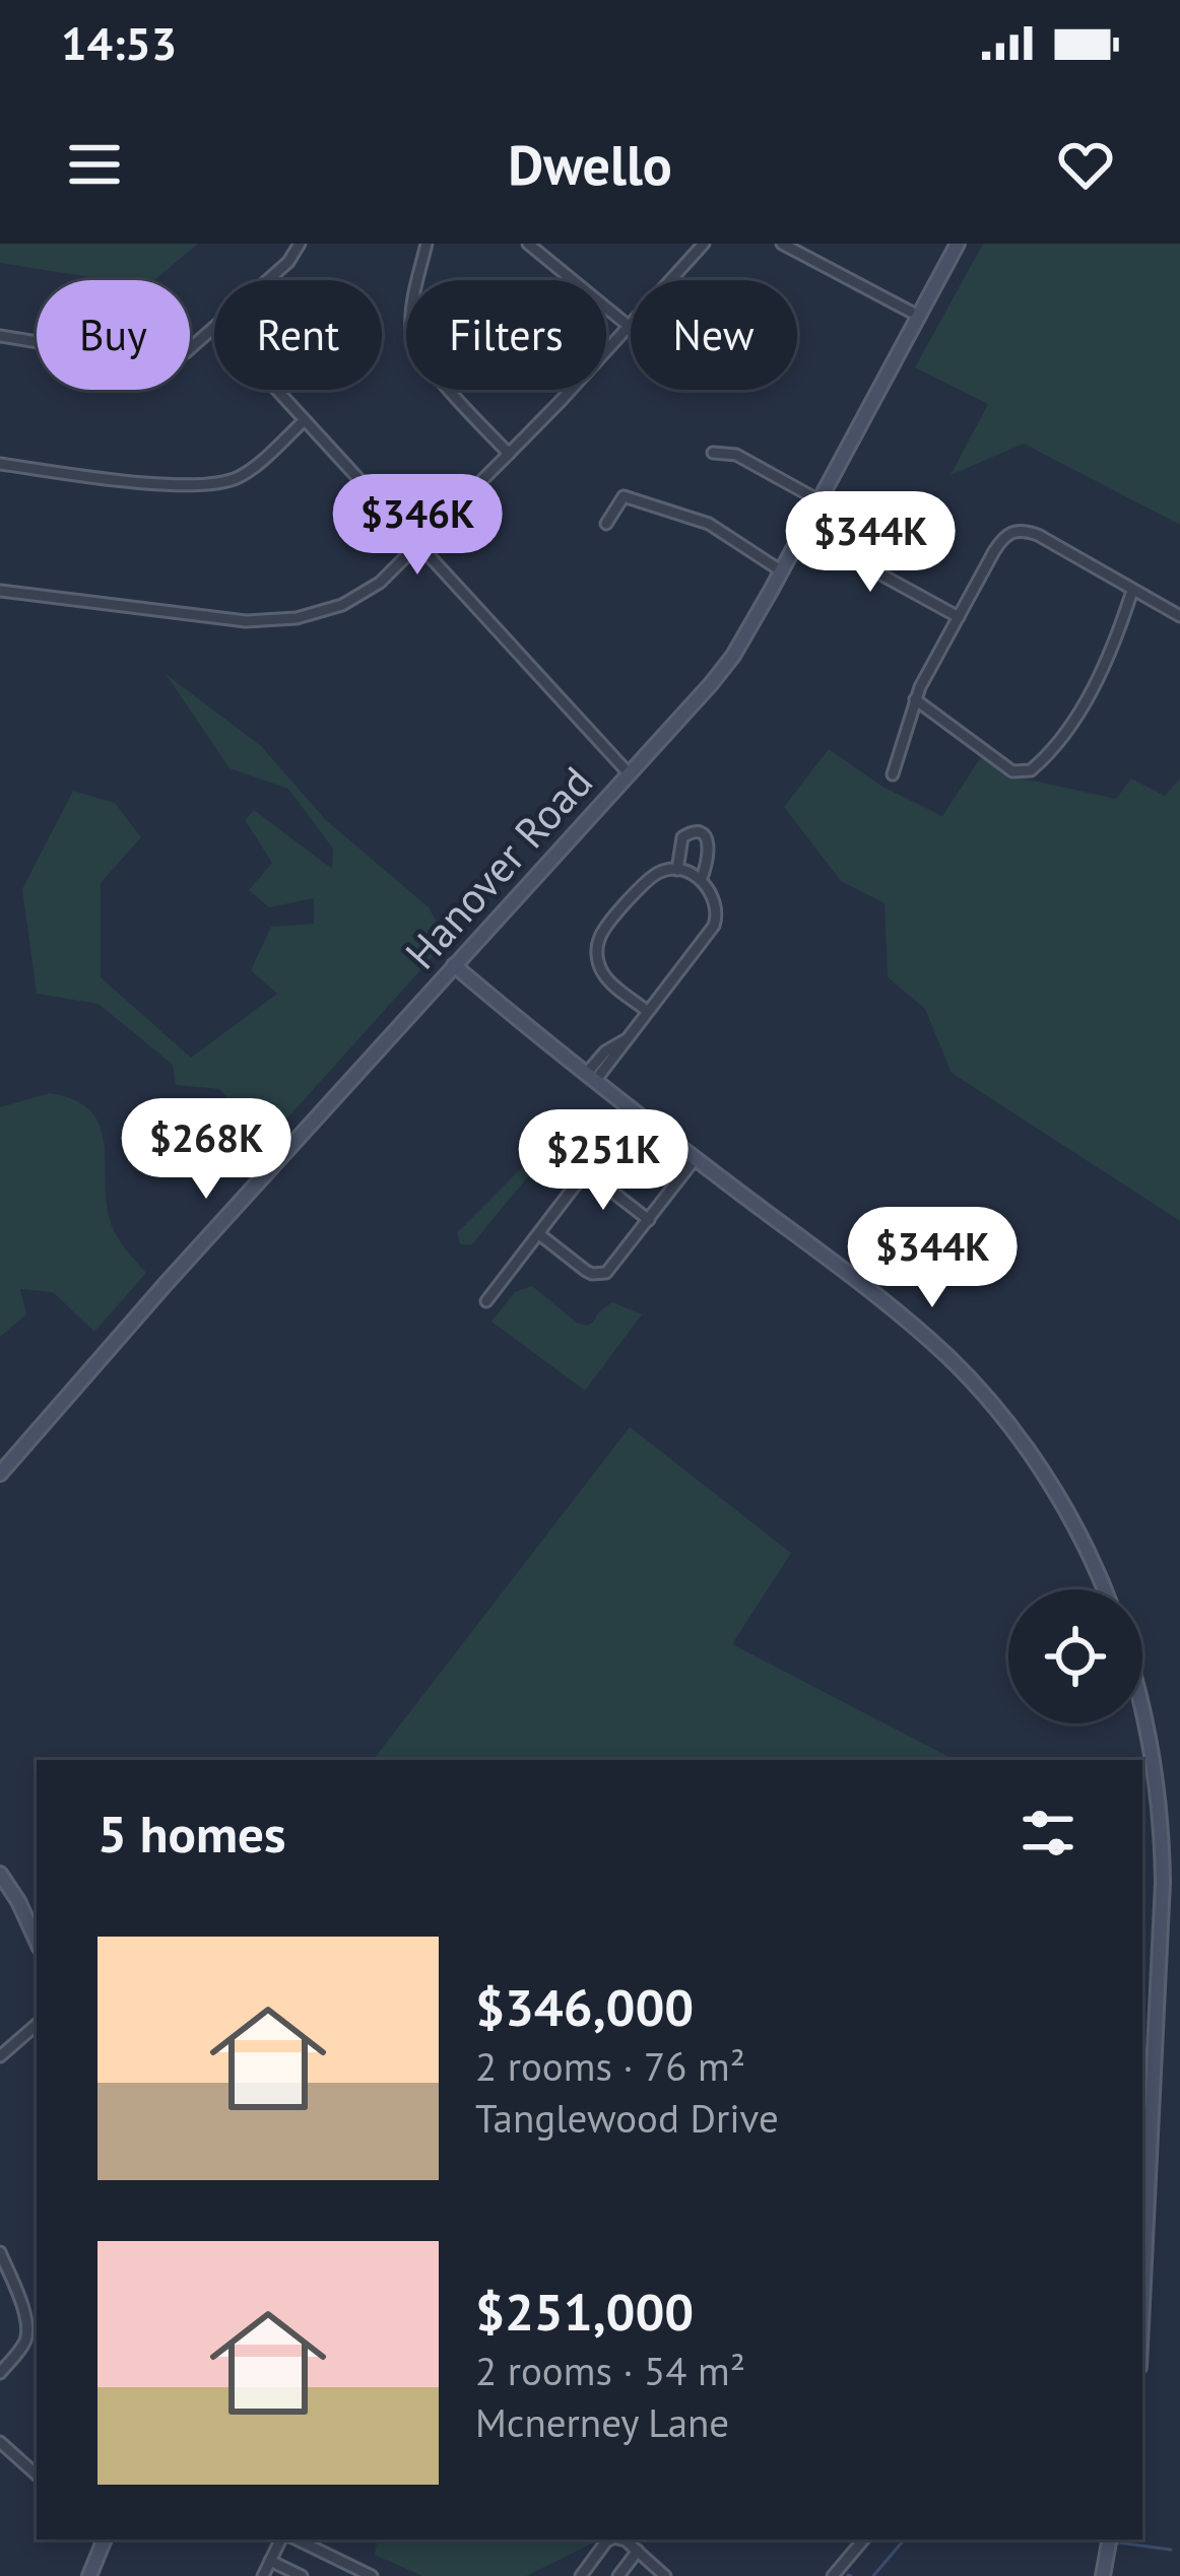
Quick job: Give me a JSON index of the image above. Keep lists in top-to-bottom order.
{
  "streets": {
    "street": ["Hanover Road"]
  },
  "page": {
    "status": "14:53",
    "header": "Dwello",
    "chip": [
      "Buy",
      "Rent",
      "Filters",
      "New"
    ],
    "price": [
      "$346K",
      "$344K",
      "$268K",
      "$251K",
      "$344K"
    ],
    "heading": "5 homes",
    "list": [
      {
        "name": "$346,000",
        "note": "2 rooms · 76 m² · Tanglewood Drive"
      },
      {
        "name": "$251,000",
        "note": "2 rooms · 54 m² · Mcnerney Lane"
      }
    ]
  }
}
